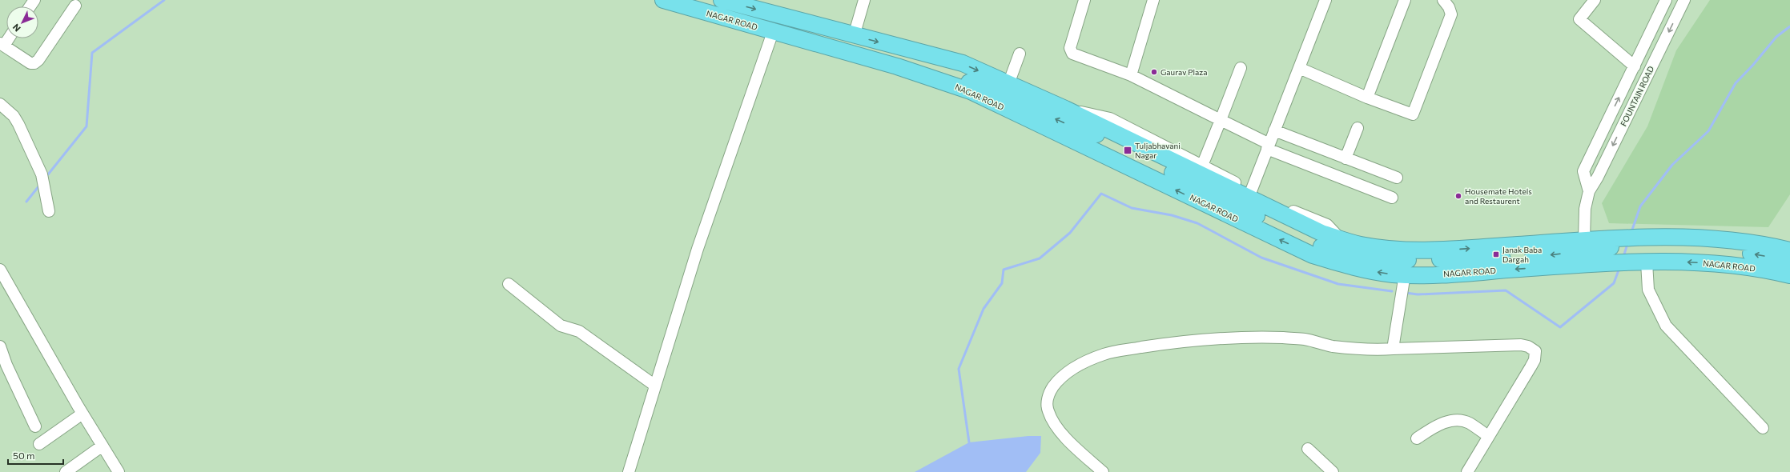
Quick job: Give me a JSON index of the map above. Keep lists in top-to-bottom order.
{
  "streets": {
    "highway": ["NAGAR ROAD"],
    "street": ["FOUNTAIN ROAD"]
  },
  "crossings": [
    ["NAGAR ROAD", "FOUNTAIN ROAD"]
  ],
  "places": {
    "other": ["Gaurav Plaza", "Housemate Hotels and Restaurent"],
    "transit": ["Tuljabhavani Nagar", "Janak Baba Dargah"]
  },
  "scale_bar": "50 m",
  "north": "bottom left"
}
